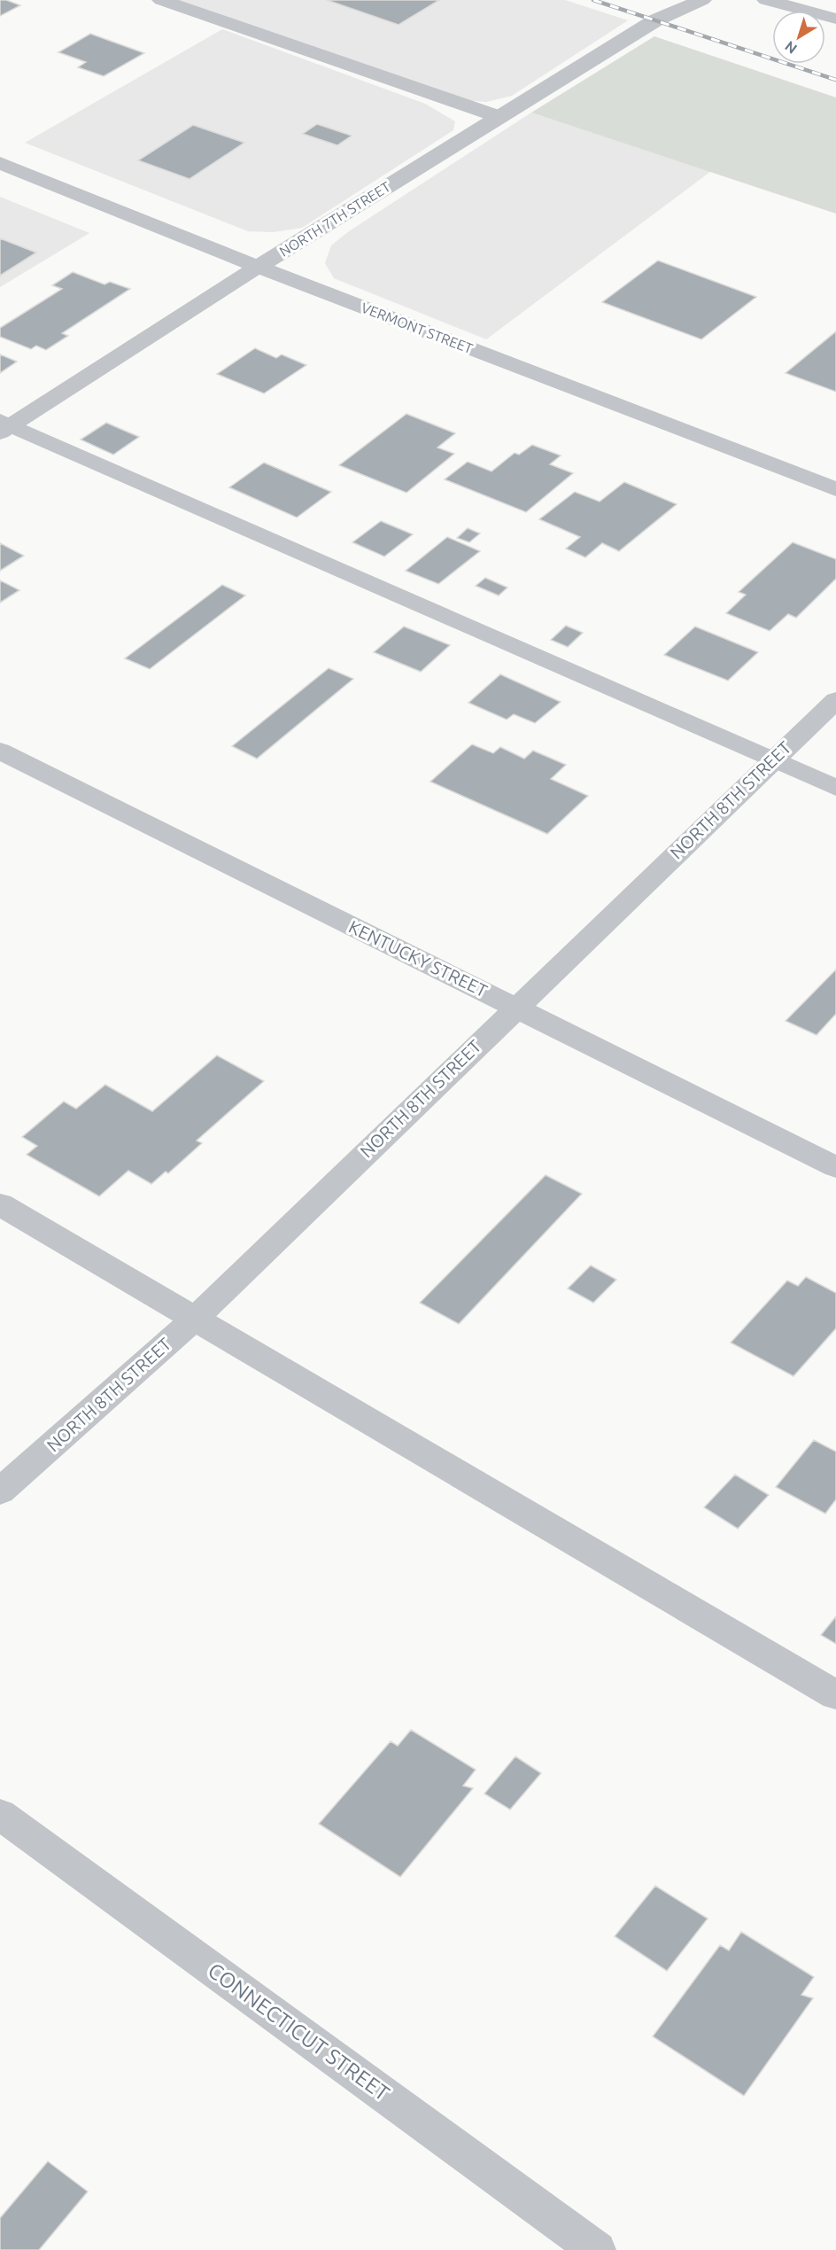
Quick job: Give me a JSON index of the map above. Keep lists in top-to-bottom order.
{
  "streets": {
    "street": [
      "NORTH 7TH STREET",
      "VERMONT STREET",
      "NORTH 8TH STREET",
      "KENTUCKY STREET",
      "CONNECTICUT STREET"
    ]
  },
  "crossings": [
    ["NORTH 7TH STREET", "VERMONT STREET"],
    ["NORTH 8TH STREET", "KENTUCKY STREET"]
  ],
  "north": "bottom left"
}
